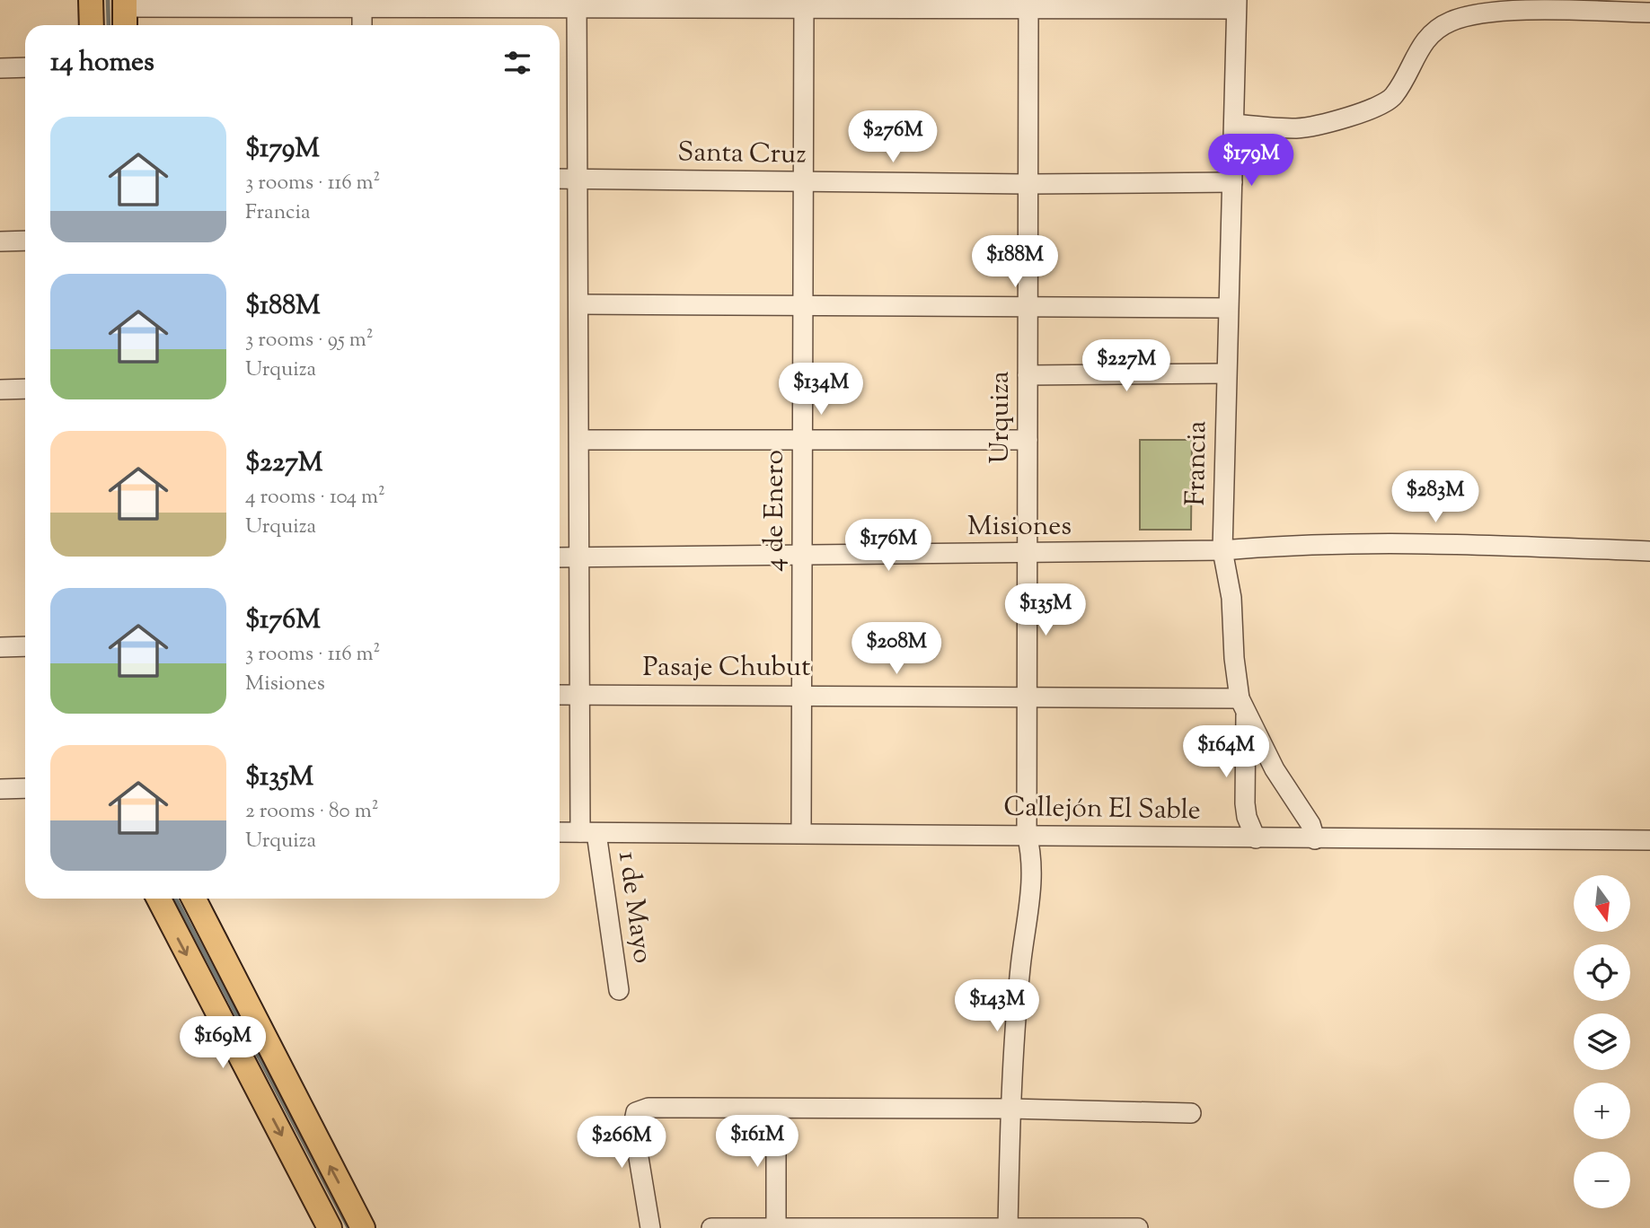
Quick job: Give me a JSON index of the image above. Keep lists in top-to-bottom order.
{
  "streets": {
    "street": [
      "Santa Cruz",
      "Urquiza",
      "Francia",
      "4 de Enero",
      "Misiones",
      "Pasaje Chubut",
      "Callejón El Sable",
      "1 de Mayo"
    ]
  },
  "crossings": [
    ["Santa Cruz", "Urquiza"],
    ["Santa Cruz", "Francia"],
    ["Santa Cruz", "4 de Enero"],
    ["Santa Cruz", "1 de Mayo"],
    ["Urquiza", "Misiones"],
    ["Urquiza", "Pasaje Chubut"],
    ["Urquiza", "Callejón El Sable"],
    ["Francia", "Misiones"],
    ["Francia", "Pasaje Chubut"],
    ["4 de Enero", "Misiones"],
    ["4 de Enero", "Pasaje Chubut"],
    ["4 de Enero", "Callejón El Sable"],
    ["Misiones", "1 de Mayo"],
    ["Pasaje Chubut", "1 de Mayo"],
    ["Callejón El Sable", "1 de Mayo"]
  ],
  "north": "bottom",
  "page": {
    "heading": "14 homes",
    "list": [
      {
        "name": "$179M",
        "note": "3 rooms · 116 m² · Francia"
      },
      {
        "name": "$188M",
        "note": "3 rooms · 95 m² · Urquiza"
      },
      {
        "name": "$227M",
        "note": "4 rooms · 104 m² · Urquiza"
      },
      {
        "name": "$176M",
        "note": "3 rooms · 116 m² · Misiones"
      },
      {
        "name": "$135M",
        "note": "2 rooms · 80 m² · Urquiza"
      }
    ],
    "price": [
      "$276M",
      "$179M",
      "$188M",
      "$227M",
      "$134M",
      "$283M",
      "$176M",
      "$135M",
      "$208M",
      "$164M",
      "$143M",
      "$169M",
      "$161M",
      "$266M"
    ],
    "map_buttons": ["+", "−"]
  }
}
